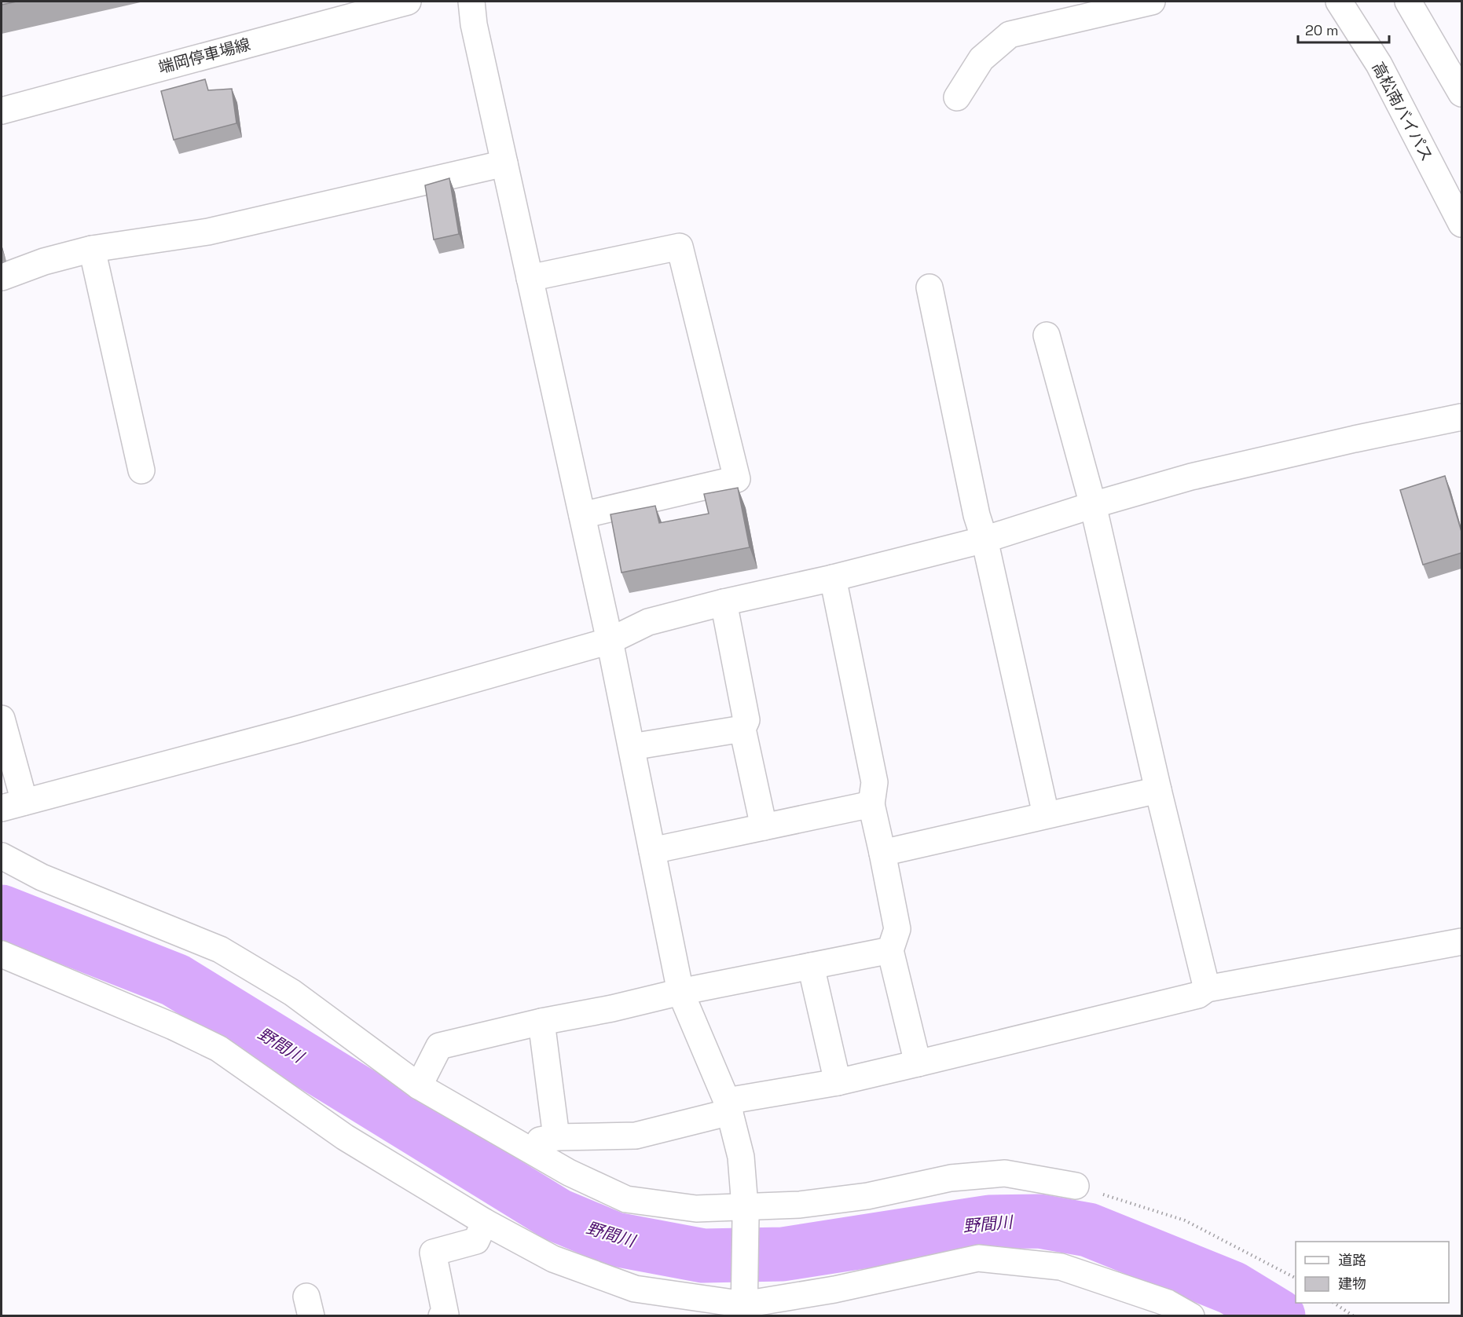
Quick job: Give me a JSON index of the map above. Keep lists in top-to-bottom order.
{
  "streets": {
    "main road": ["端岡停車場線", "高松南バイパス"]
  },
  "water": ["野間川"],
  "legend": ["道路", "建物"],
  "scale_bar": "20 m"
}
